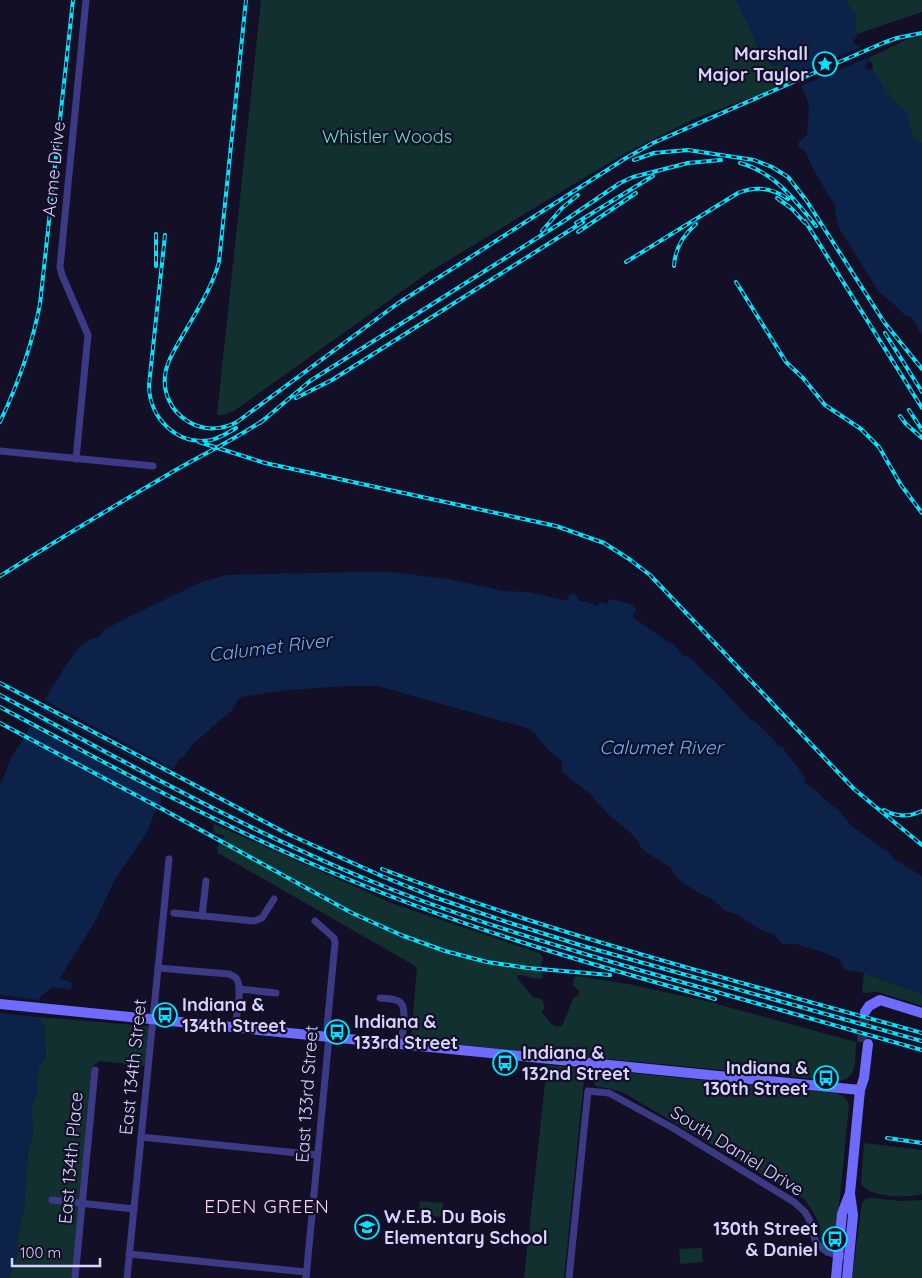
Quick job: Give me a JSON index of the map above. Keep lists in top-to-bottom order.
{
  "streets": {
    "street": [
      "Acme Drive",
      "East 134th Street",
      "East 133rd Street",
      "South Daniel Drive",
      "East 134th Place"
    ]
  },
  "districts": ["EDEN GREEN"],
  "water": ["Calumet River"],
  "parks": ["Whistler Woods"],
  "places": {
    "place": ["Marshall Major Taylor"],
    "bus stop": [
      "Indiana & 134th Street",
      "Indiana & 133rd Street",
      "Indiana & 132nd Street",
      "Indiana & 130th Street",
      "130th Street & Daniel"
    ],
    "school or university": ["W.E.B. Du Bois Elementary School"]
  },
  "scale_bar": "100 m"
}
